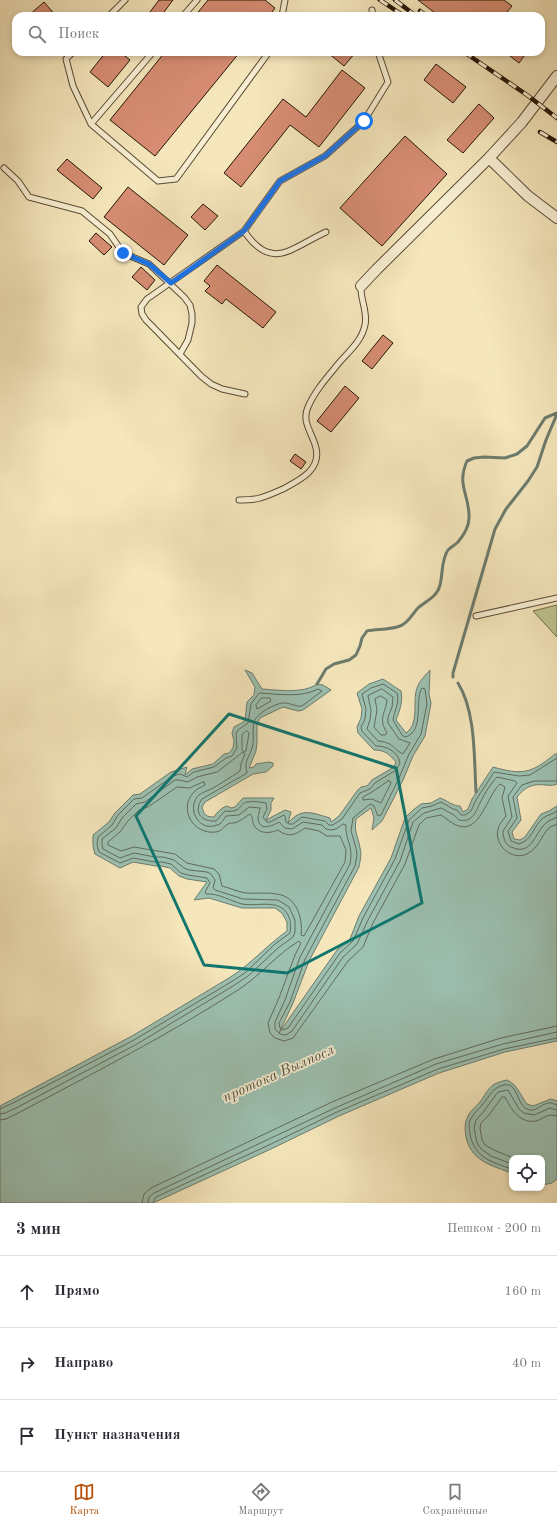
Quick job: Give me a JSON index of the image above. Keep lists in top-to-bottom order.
{
  "water": ["протока Вылпосл"],
  "page": {
    "search": "Поиск",
    "heading": ["3 мин", "Пешком · 200 m"],
    "list": [
      ["Прямо", "160 m"],
      ["Направо", "40 m"],
      "Пункт назначения"
    ],
    "nav": ["Карта", "Маршрут", "Сохранённые"]
  }
}
